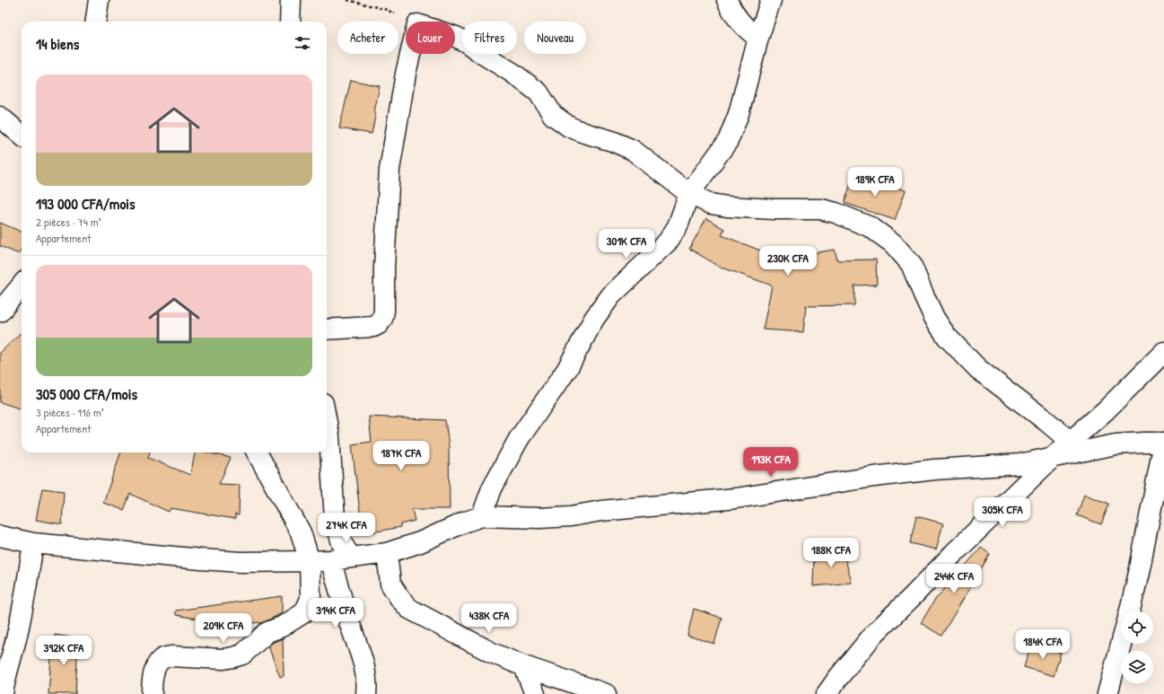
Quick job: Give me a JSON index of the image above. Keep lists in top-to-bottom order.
{
  "page": {
    "chip": [
      "Acheter",
      "Louer",
      "Filtres",
      "Nouveau"
    ],
    "heading": "14 biens",
    "list": [
      {
        "name": "193 000 CFA/mois",
        "note": "2 pièces · 74 m² · Appartement"
      },
      {
        "name": "305 000 CFA/mois",
        "note": "3 pièces · 116 m² · Appartement"
      }
    ],
    "price": [
      "189K CFA",
      "301K CFA",
      "230K CFA",
      "187K CFA",
      "193K CFA",
      "305K CFA",
      "274K CFA",
      "188K CFA",
      "244K CFA",
      "314K CFA",
      "438K CFA",
      "209K CFA",
      "184K CFA",
      "392K CFA"
    ]
  }
}
